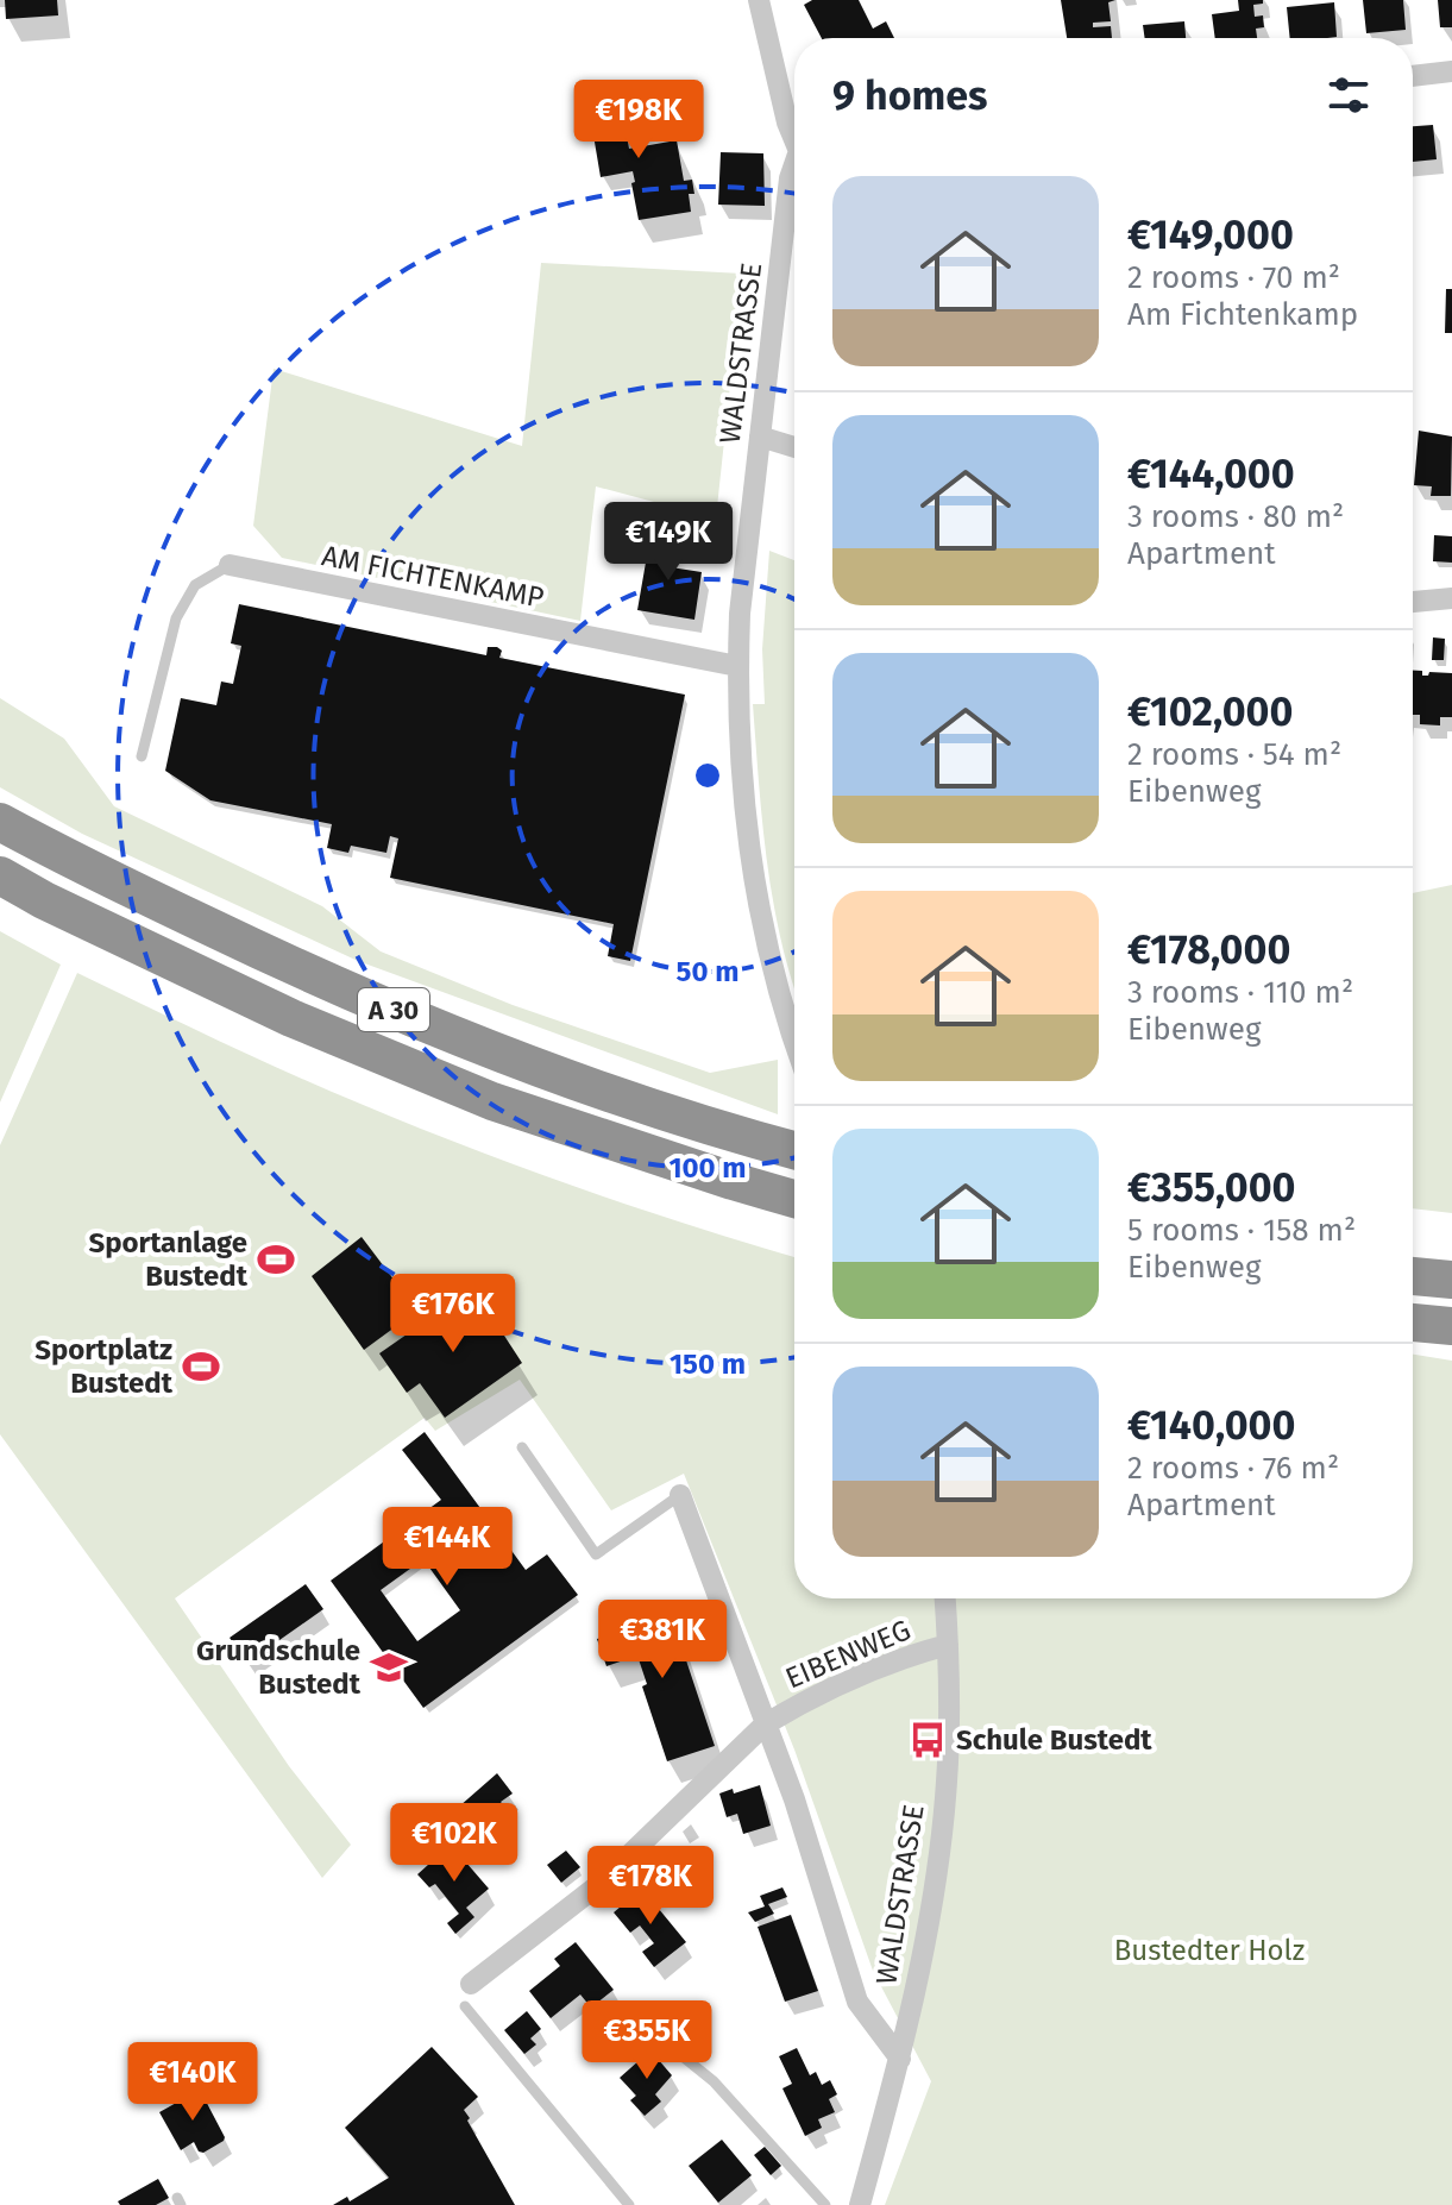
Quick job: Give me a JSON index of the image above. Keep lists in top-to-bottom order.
{
  "streets": {
    "highway": ["A 30"],
    "street": ["WALDSTRASSE", "AM FICHTENKAMP", "EIBENWEG"]
  },
  "crossings": [
    ["WALDSTRASSE", "AM FICHTENKAMP"],
    ["WALDSTRASSE", "EIBENWEG"]
  ],
  "parks": ["Bustedter Holz"],
  "places": {
    "sports": ["Sportanlage Bustedt", "Sportplatz Bustedt"],
    "school or university": ["Grundschule Bustedt"],
    "bus stop": ["Schule Bustedt"]
  },
  "page": {
    "heading": "9 homes",
    "price": [
      "€198K",
      "€149K",
      "€176K",
      "€144K",
      "€381K",
      "€102K",
      "€178K",
      "€355K",
      "€140K"
    ],
    "list": [
      {
        "name": "€149,000",
        "note": "2 rooms · 70 m² · Am Fichtenkamp"
      },
      {
        "name": "€144,000",
        "note": "3 rooms · 80 m² · Apartment"
      },
      {
        "name": "€102,000",
        "note": "2 rooms · 54 m² · Eibenweg"
      },
      {
        "name": "€178,000",
        "note": "3 rooms · 110 m² · Eibenweg"
      },
      {
        "name": "€355,000",
        "note": "5 rooms · 158 m² · Eibenweg"
      },
      {
        "name": "€140,000",
        "note": "2 rooms · 76 m² · Apartment"
      }
    ]
  },
  "rings": ["50 m", "100 m", "150 m"]
}
